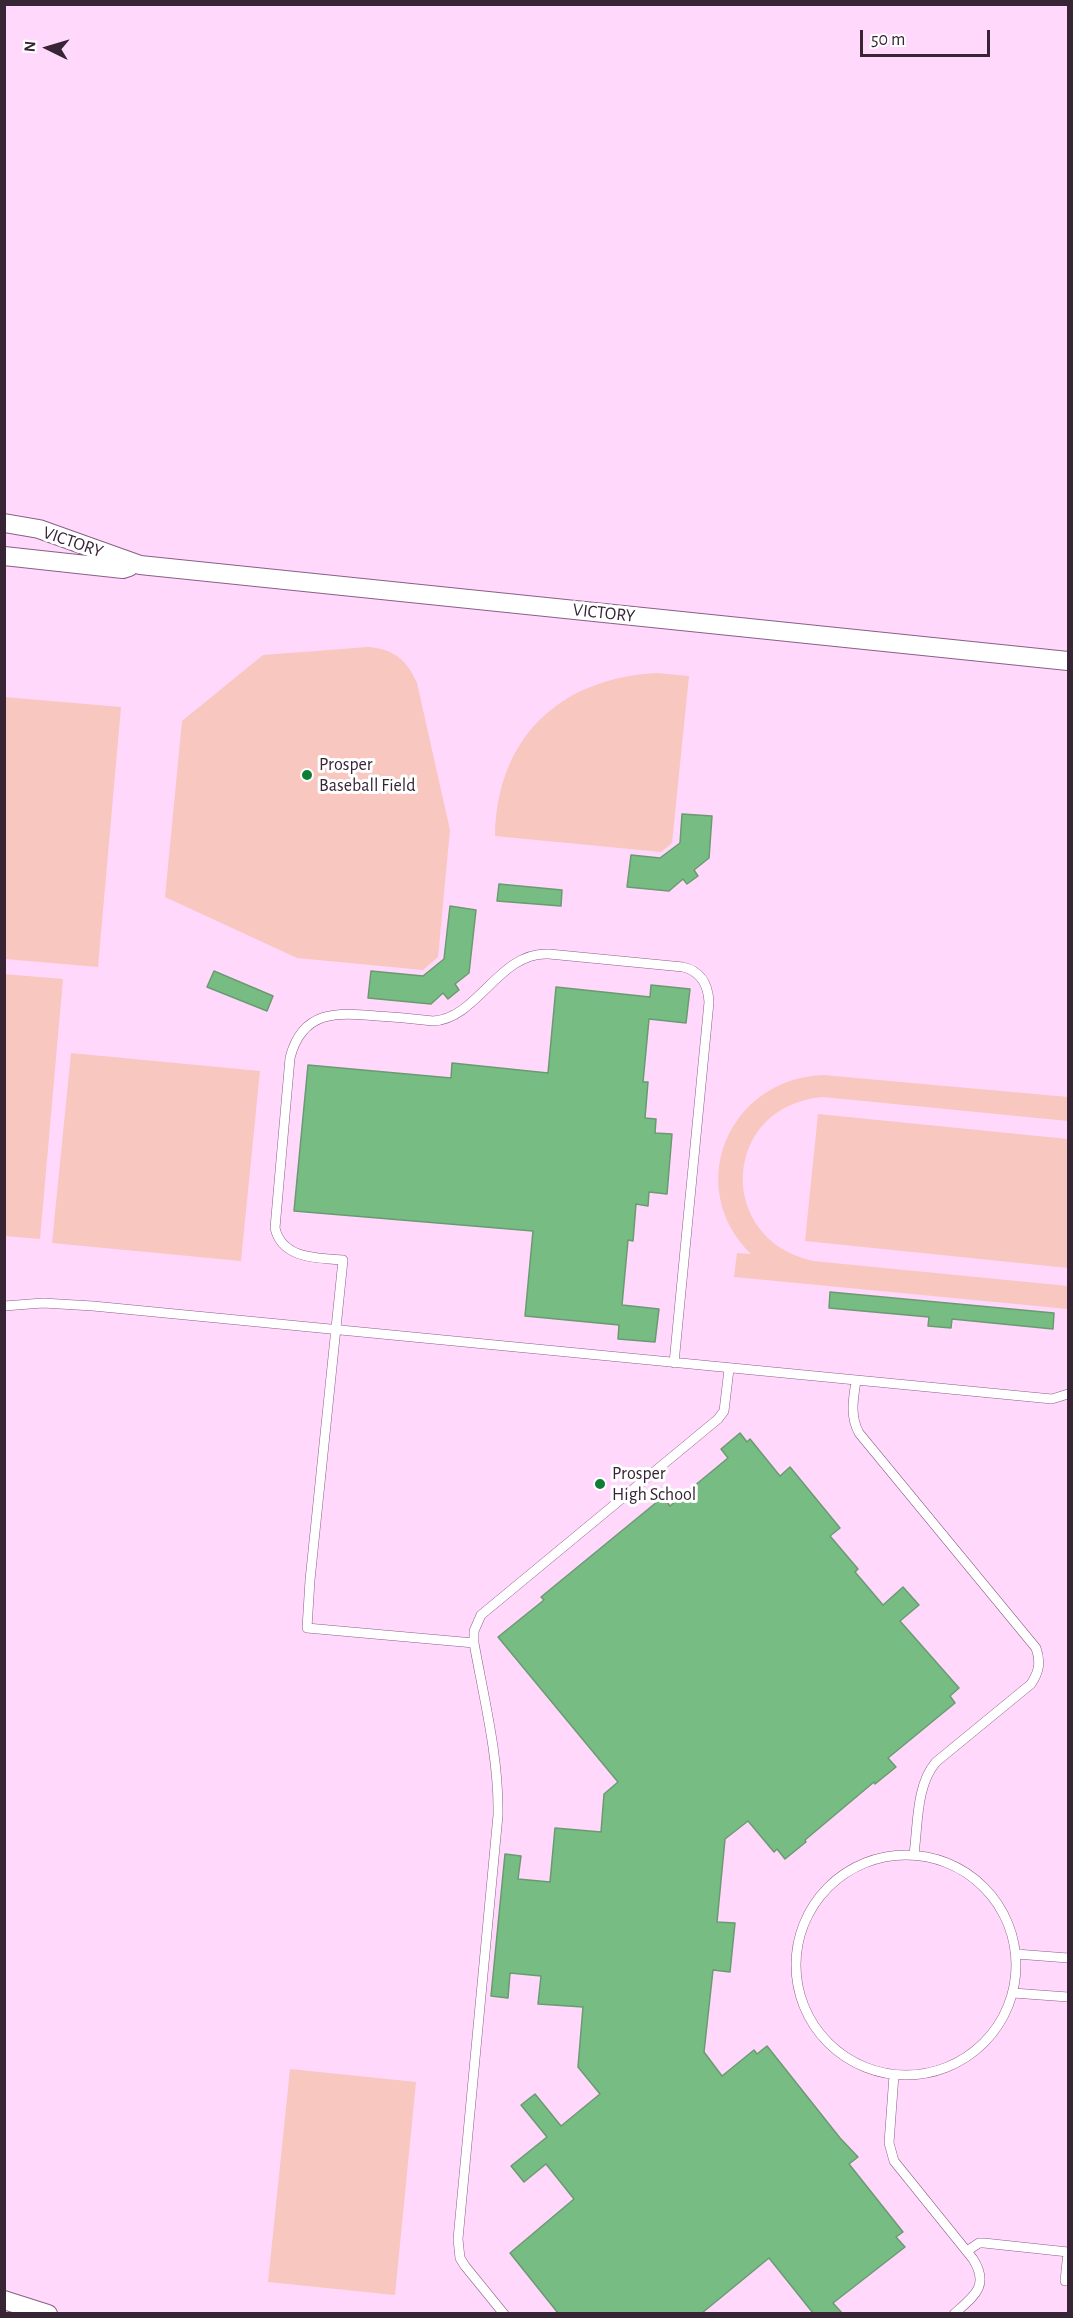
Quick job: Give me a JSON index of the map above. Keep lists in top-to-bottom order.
{
  "streets": {
    "street": ["VICTORY"]
  },
  "places": ["Prosper Baseball Field", "Prosper High School"],
  "scale_bar": "50 m",
  "north": "left"
}
